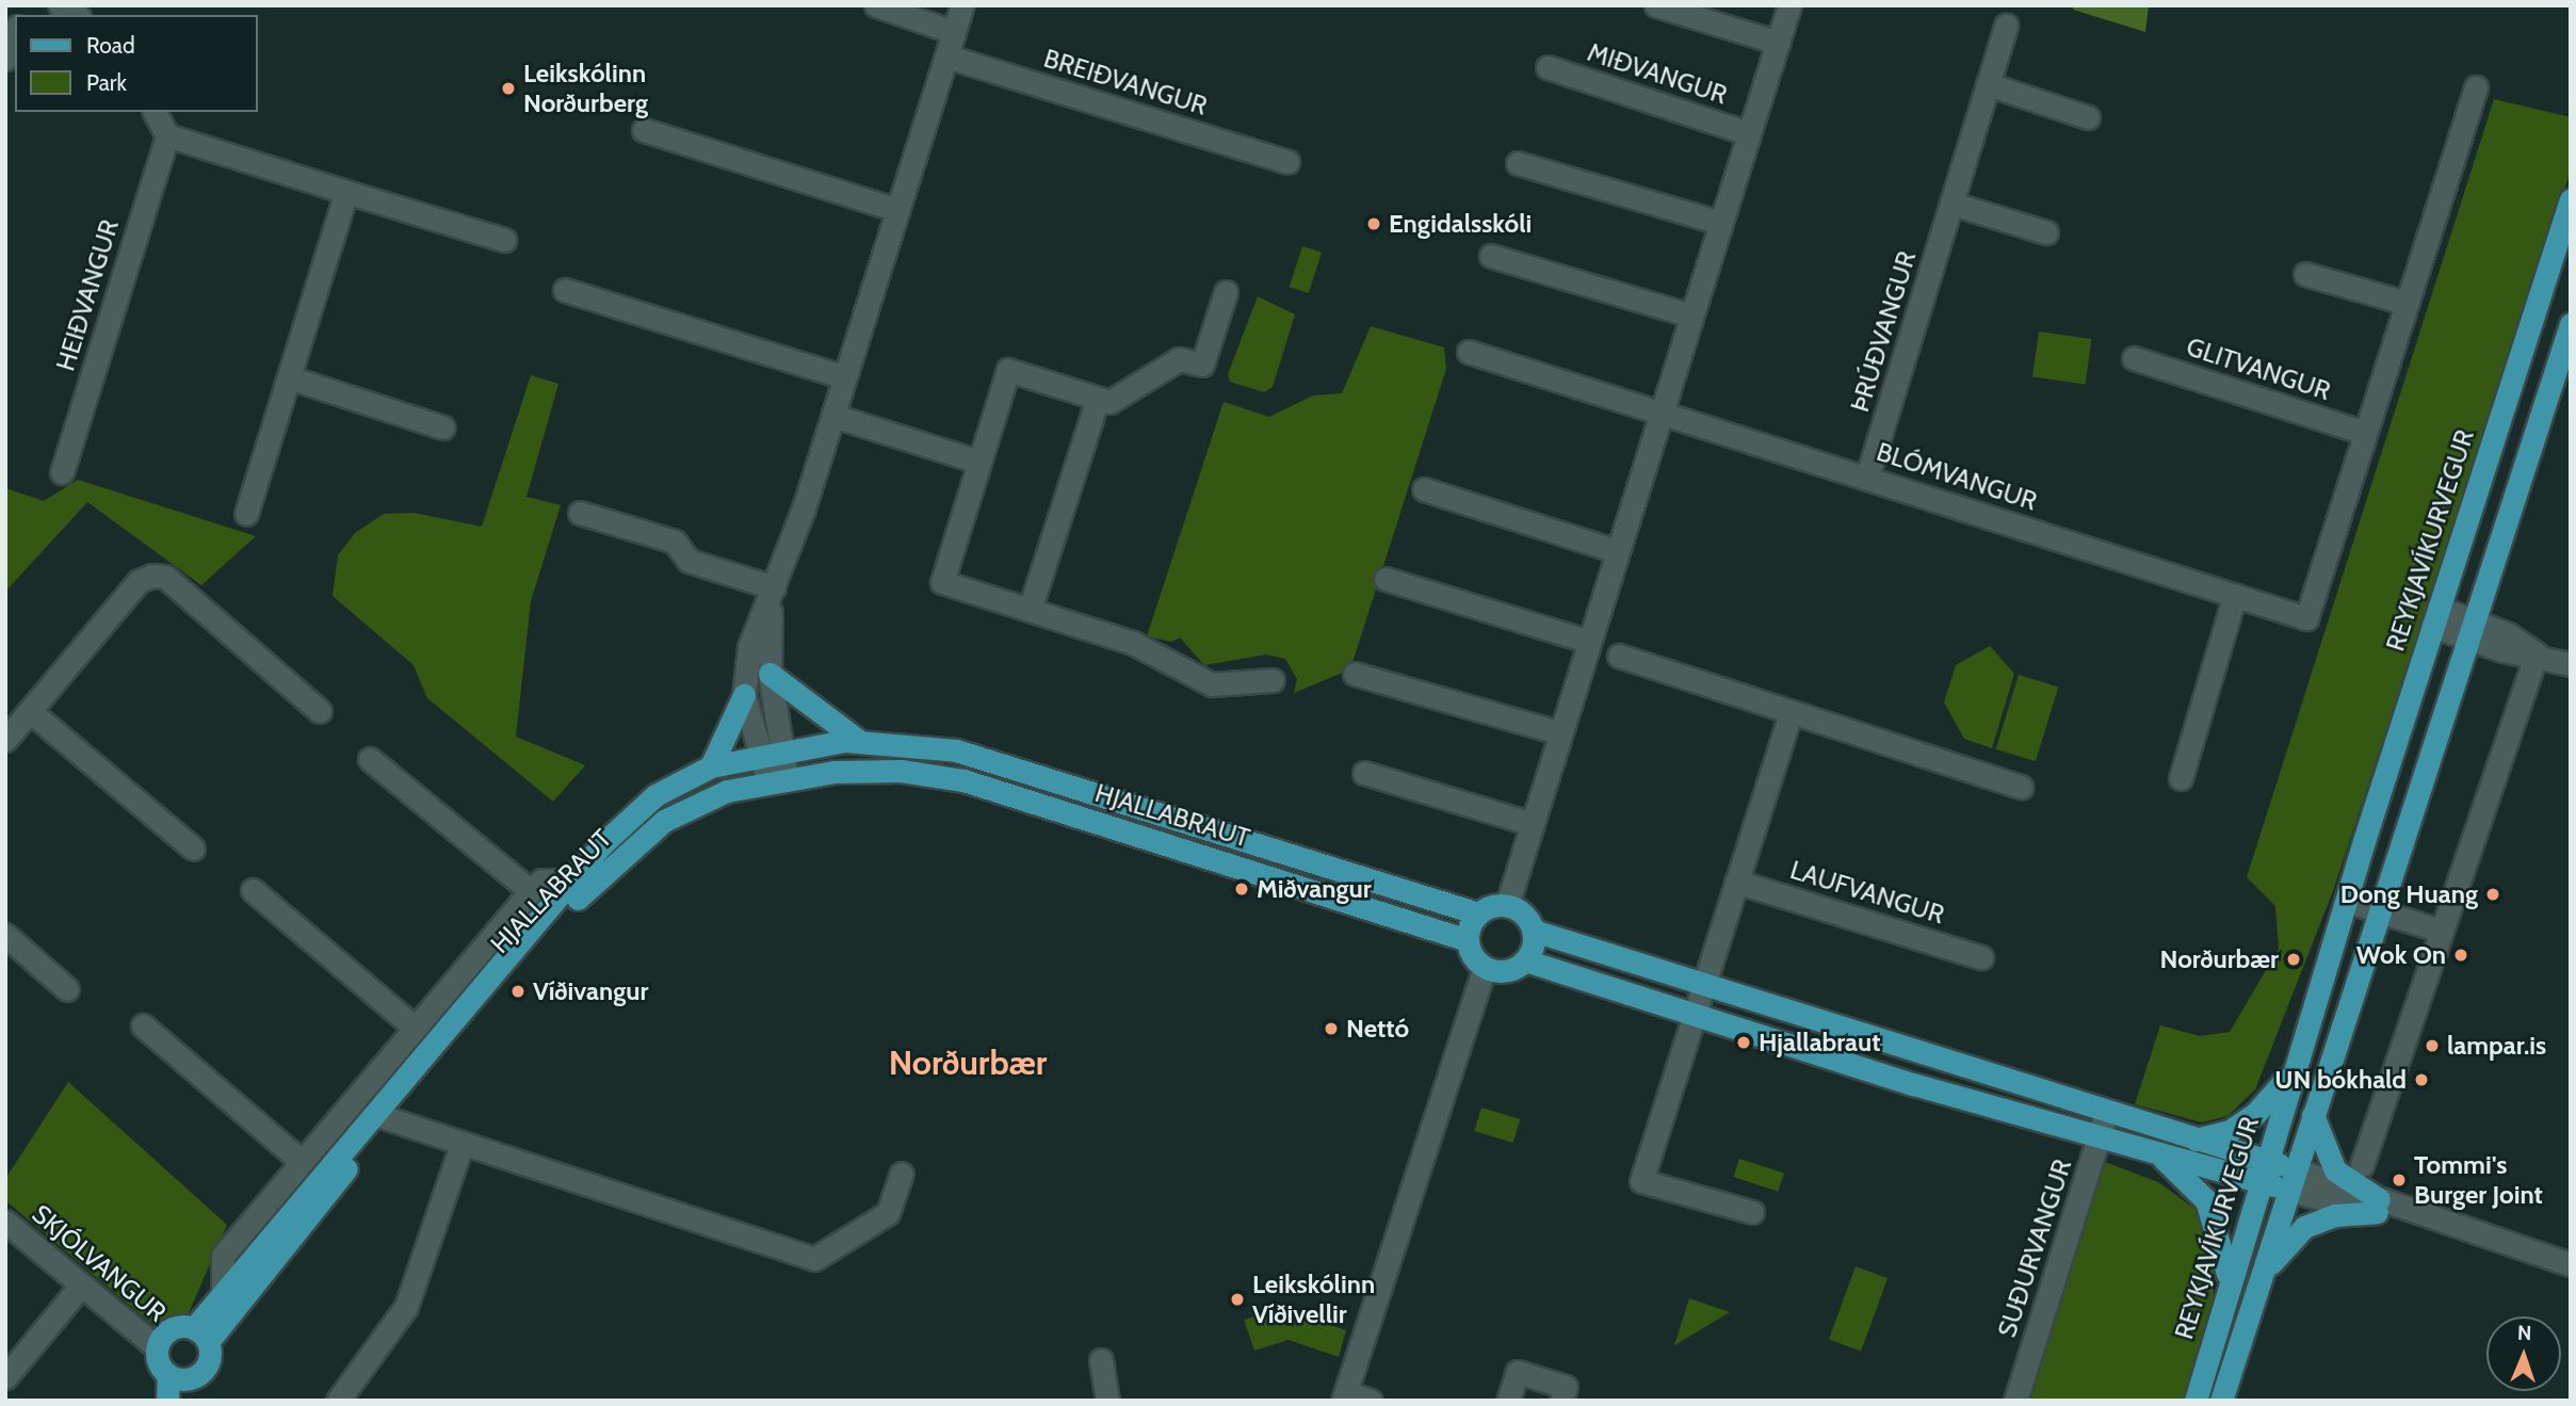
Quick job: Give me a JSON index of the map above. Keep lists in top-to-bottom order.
{
  "streets": {
    "main road": ["REYKJAVÍKURVEGUR", "HJALLABRAUT"],
    "street": [
      "MIÐVANGUR",
      "BREIÐVANGUR",
      "HEIÐVANGUR",
      "ÞRÚÐVANGUR",
      "GLITVANGUR",
      "BLÓMVANGUR",
      "LAUFVANGUR",
      "SUÐURVANGUR",
      "SKJÓLVANGUR"
    ]
  },
  "crossings": [
    ["MIÐVANGUR", "BLÓMVANGUR"],
    ["MIÐVANGUR", "HJALLABRAUT"],
    ["ÞRÚÐVANGUR", "BLÓMVANGUR"],
    ["GLITVANGUR", "BLÓMVANGUR"],
    ["HJALLABRAUT", "SKJÓLVANGUR"]
  ],
  "districts": ["Norðurbær"],
  "places": [
    "Leikskólinn Norðurberg",
    "Engidalsskóli",
    "Miðvangur",
    "Dong Huang",
    "Wok On",
    "Norðurbær",
    "Víðivangur",
    "Nettó",
    "Hjallabraut",
    "lampar.is",
    "UN bókhald",
    "Tommi's Burger Joint",
    "Leikskólinn Víðivellir"
  ],
  "legend": ["Road", "Park"],
  "north": "top"
}
